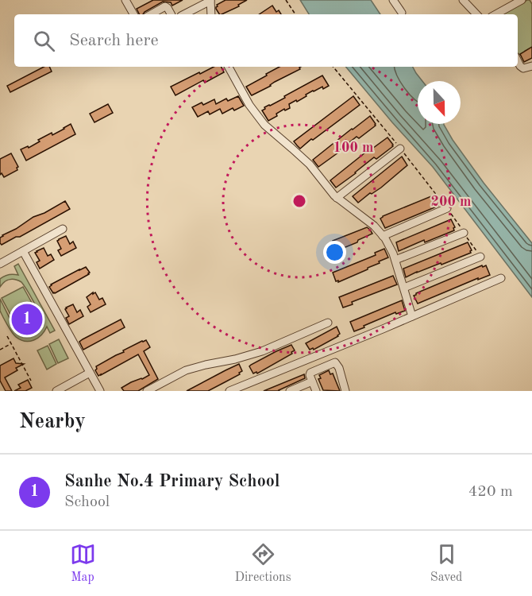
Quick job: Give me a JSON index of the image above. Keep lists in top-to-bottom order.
{
  "north": "bottom",
  "page": {
    "search": "Search here",
    "pins": "1",
    "heading": "Nearby",
    "list": [
      {
        "mark": "1",
        "name": "Sanhe No.4 Primary School",
        "note": "School",
        "value": "420 m"
      }
    ],
    "nav": ["Map", "Directions", "Saved"]
  },
  "rings": ["100 m", "200 m"]
}
